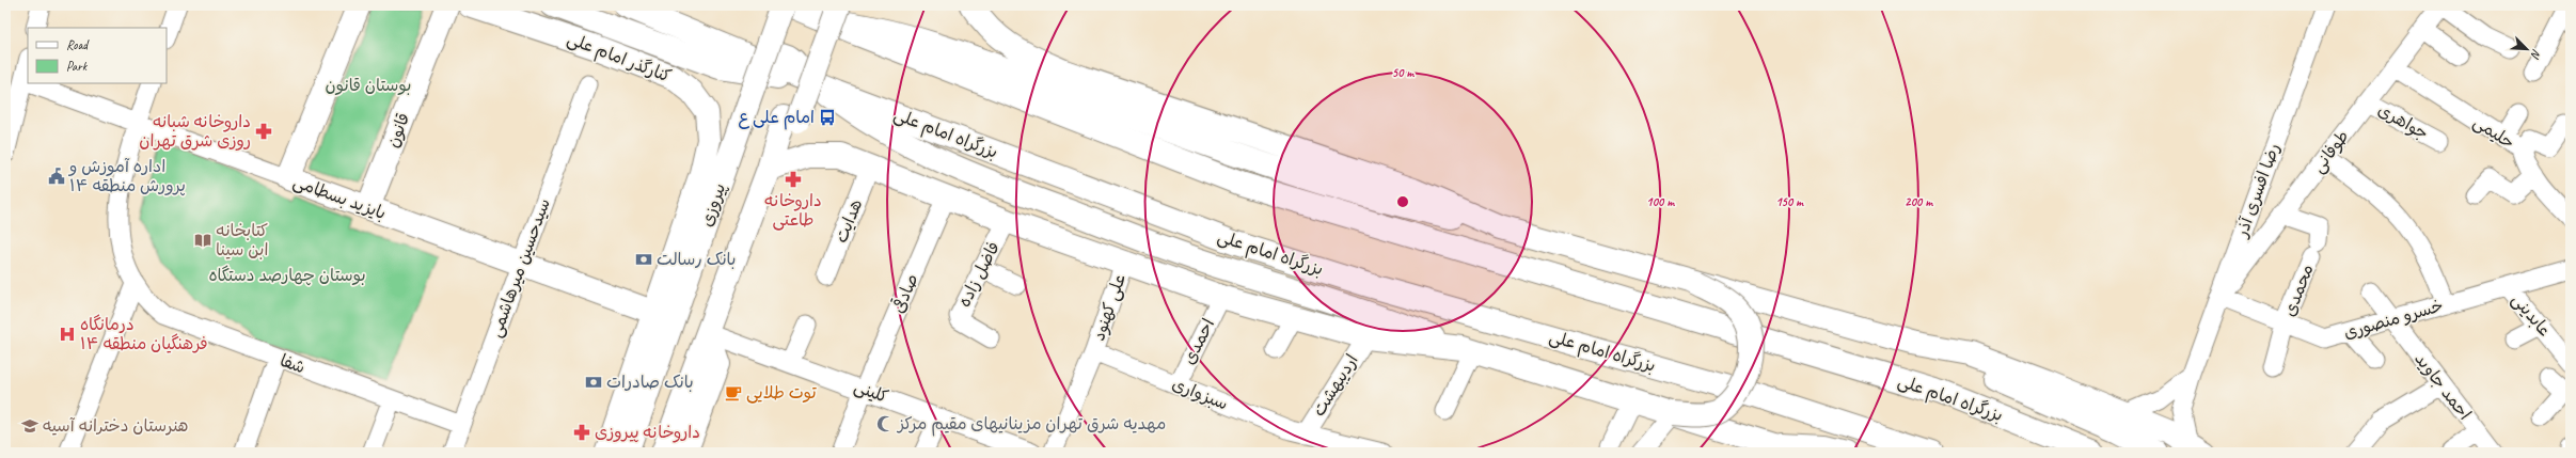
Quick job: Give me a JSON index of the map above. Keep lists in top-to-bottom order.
{
  "streets": {
    "main road": [
      "کنارگذر امام علی",
      "قانون",
      "بزرگراه امام علی",
      "بایزید بسطامی",
      "پیروزی"
    ],
    "street": [
      "جواهری",
      "حلیمی",
      "طوفانی",
      "رضا افسری آذر",
      "هدایت",
      "سیدحسین میرهاشمی",
      "فاضل زاده",
      "محمدی",
      "صادقی",
      "علی کهنود",
      "عابدینی",
      "خسرو منصوری",
      "احمدی",
      "شفا",
      "اردیبهشت",
      "احمد جاوید",
      "کلینی",
      "سبزواری"
    ]
  },
  "crossings": [
    ["کنارگذر امام علی", "بایزید بسطامی"],
    ["کنارگذر امام علی", "پیروزی"],
    ["جواهری", "طوفانی"],
    ["قانون", "بایزید بسطامی"],
    ["حلیمی", "طوفانی"],
    ["طوفانی", "رضا افسری آذر"],
    ["طوفانی", "محمدی"],
    ["طوفانی", "خسرو منصوری"],
    ["رضا افسری آذر", "خسرو منصوری"],
    ["بایزید بسطامی", "سیدحسین میرهاشمی"],
    ["بایزید بسطامی", "شفا"],
    ["سیدحسین میرهاشمی", "شفا"],
    ["محمدی", "خسرو منصوری"],
    ["صادقی", "کلینی"],
    ["علی کهنود", "سبزواری"],
    ["عابدینی", "خسرو منصوری"],
    ["خسرو منصوری", "احمد جاوید"],
    ["احمدی", "سبزواری"],
    ["اردیبهشت", "سبزواری"]
  ],
  "parks": ["بوستان قانون", "بوستان چهارصد دستگاه"],
  "places": {
    "bus stop": ["امام علی ع"],
    "pharmacy": ["داروخانه شبانه روزی شرق تهران", "داروخانه طاعتی", "داروخانه پیروزی"],
    "public building": ["اداره آموزش و پرورش منطقه ۱۴"],
    "library": ["کتابخانه ابن سینا"],
    "bank": ["بانک رسالت", "بانک صادرات"],
    "hospital": ["درمانگاه فرهنگیان منطقه ۱۴"],
    "cafe": ["توت طلایی"],
    "mosque": ["مهدیه شرق تهران مزینانیهای مقیم مرکز"],
    "school or university": ["هنرستان دخترانه آسیه"]
  },
  "legend": ["Road", "Park"],
  "north": "bottom right",
  "rings": [
    "50 m",
    "100 m",
    "150 m",
    "200 m"
  ]
}
